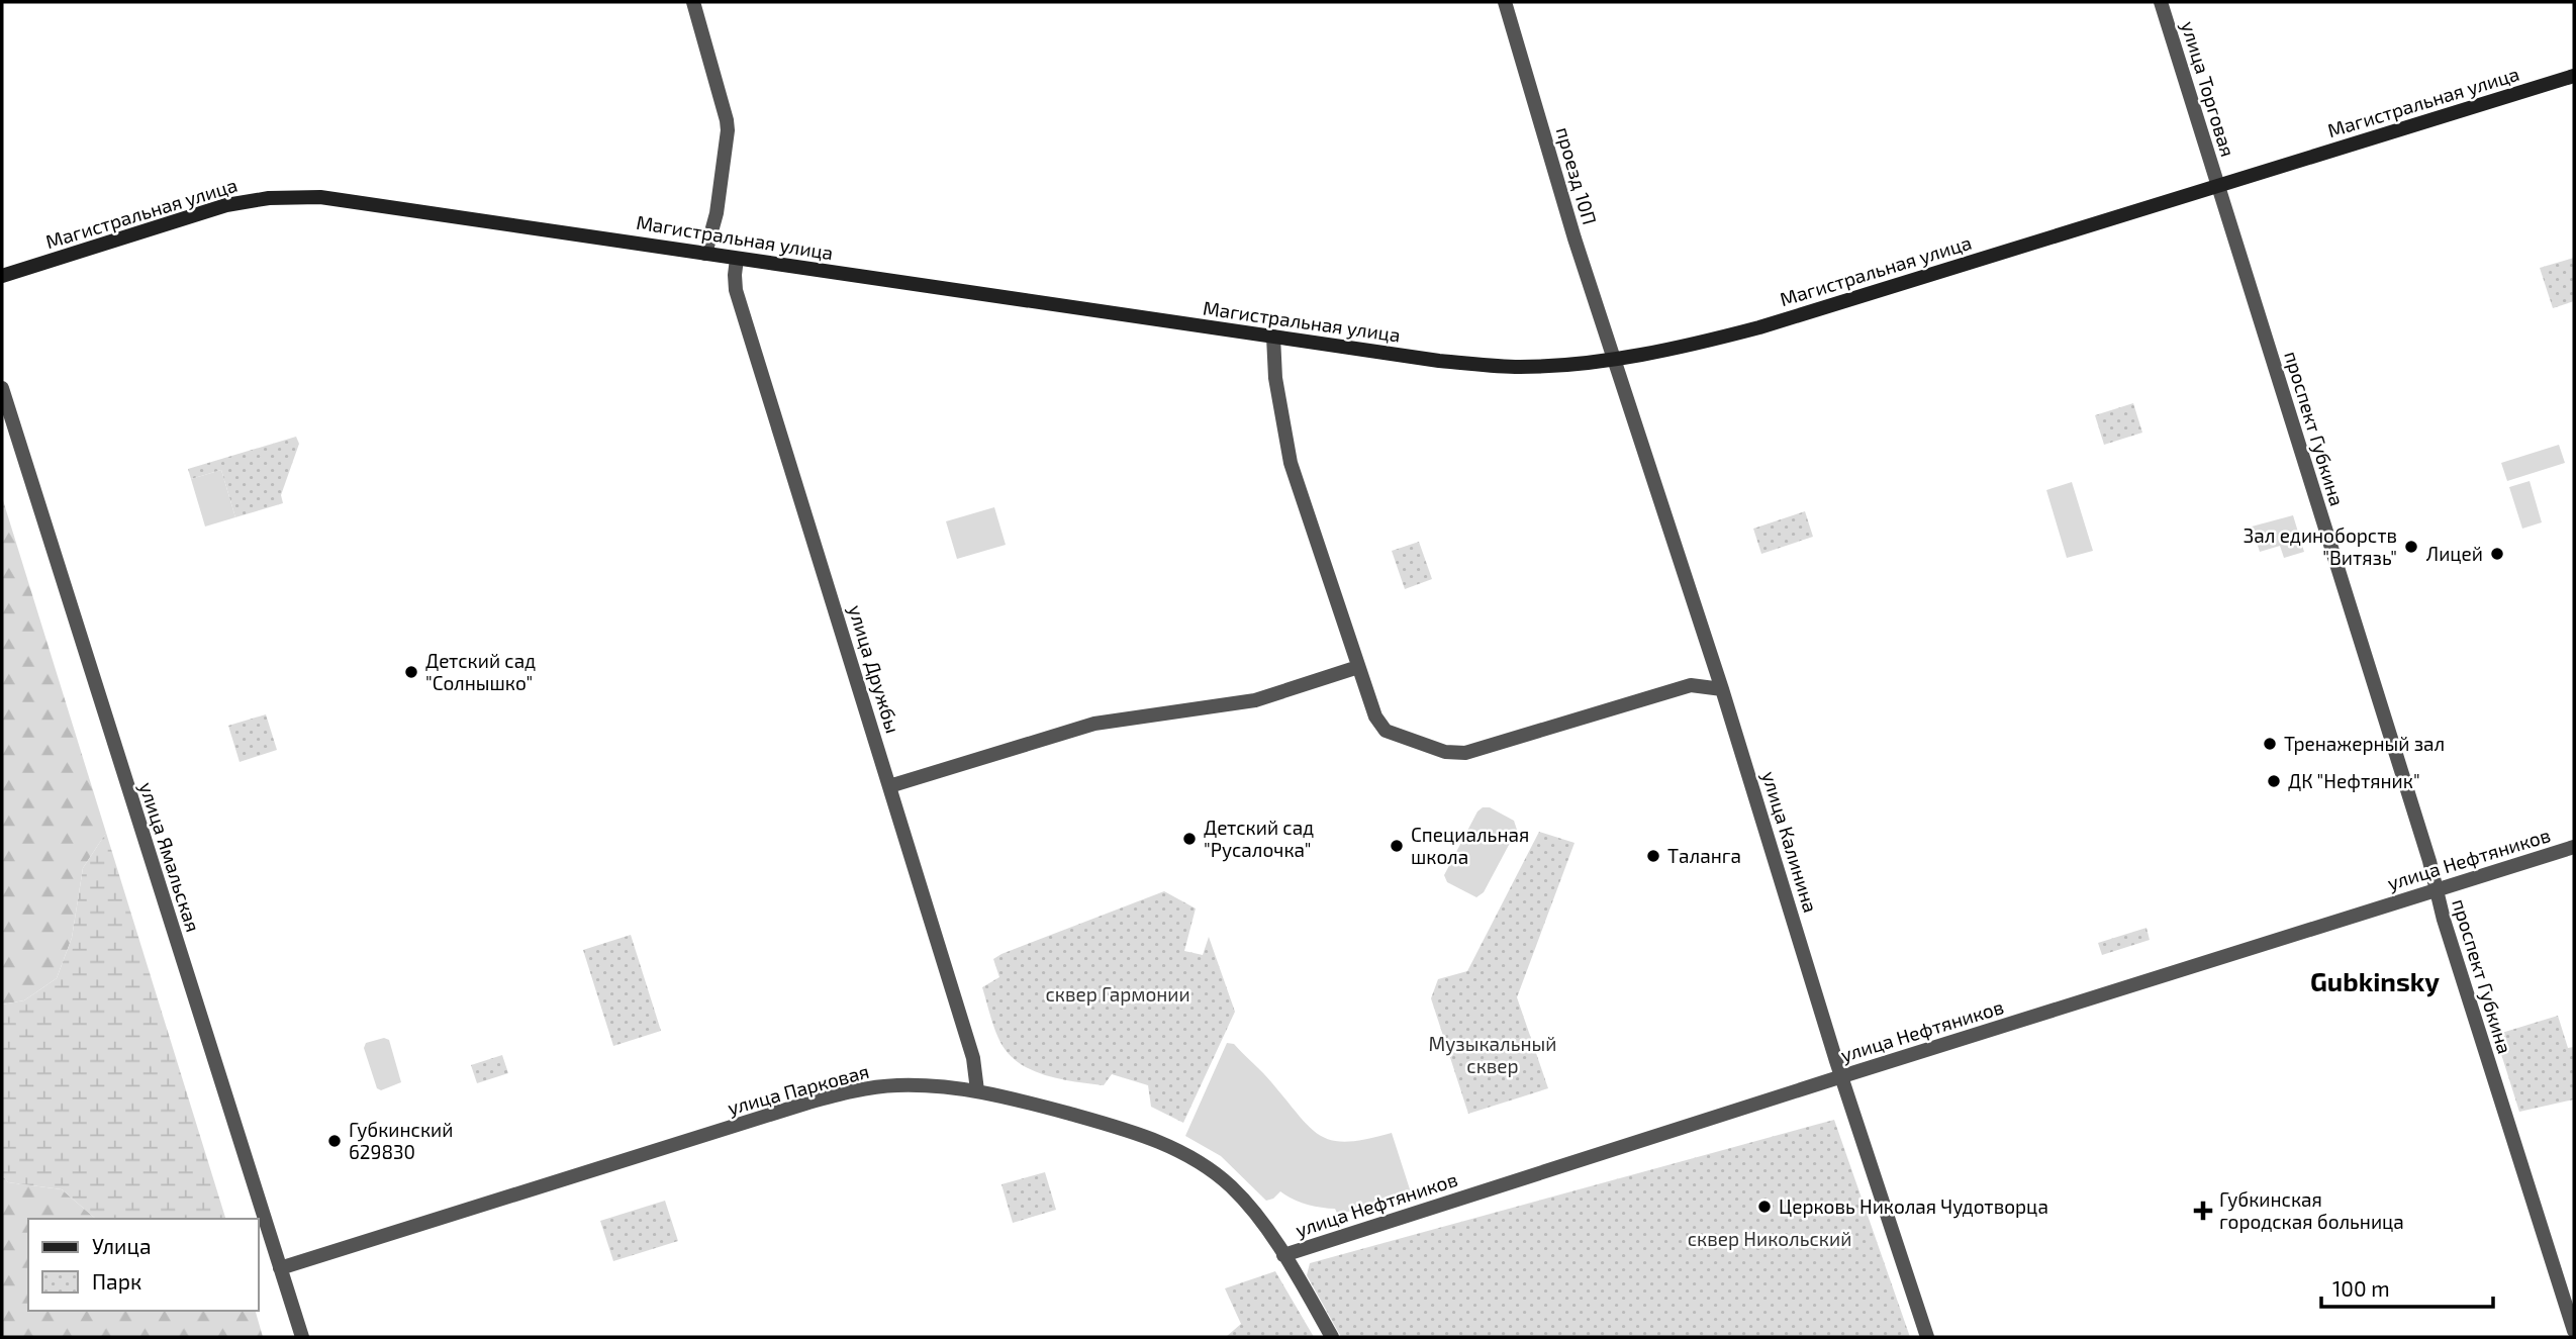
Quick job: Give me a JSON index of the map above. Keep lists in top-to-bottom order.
{
  "streets": {
    "main road": ["Магистральная улица"],
    "street": [
      "улица Торговая",
      "проезд 10П",
      "проспект Губкина",
      "улица Дружбы",
      "улица Калинина",
      "улица Ямальская",
      "улица Нефтяников",
      "улица Парковая"
    ]
  },
  "crossings": [
    ["улица Торговая", "Магистральная улица"],
    ["улица Торговая", "проспект Губкина"],
    ["Магистральная улица", "проезд 10П"],
    ["Магистральная улица", "проспект Губкина"],
    ["Магистральная улица", "улица Дружбы"],
    ["Магистральная улица", "улица Калинина"],
    ["проезд 10П", "улица Калинина"],
    ["проспект Губкина", "улица Нефтяников"],
    ["улица Дружбы", "улица Парковая"],
    ["улица Калинина", "улица Нефтяников"],
    ["улица Ямальская", "улица Парковая"],
    ["улица Нефтяников", "улица Парковая"]
  ],
  "districts": ["Gubkinsky"],
  "parks": ["сквер Гармонии", "Музыкальный сквер", "сквер Никольский"],
  "places": {
    "other": [
      "Зал единоборств \"Витязь\"",
      "Лицей",
      "Детский сад \"Солнышко\"",
      "Тренажерный зал",
      "ДК \"Нефтяник\"",
      "Детский сад \"Русалочка\"",
      "Специальная школа",
      "Таланга",
      "Губкинский 629830",
      "Церковь Николая Чудотворца"
    ],
    "health": ["Губкинская городская больница"]
  },
  "legend": ["Улица", "Парк"],
  "scale_bar": "100 m"
}
